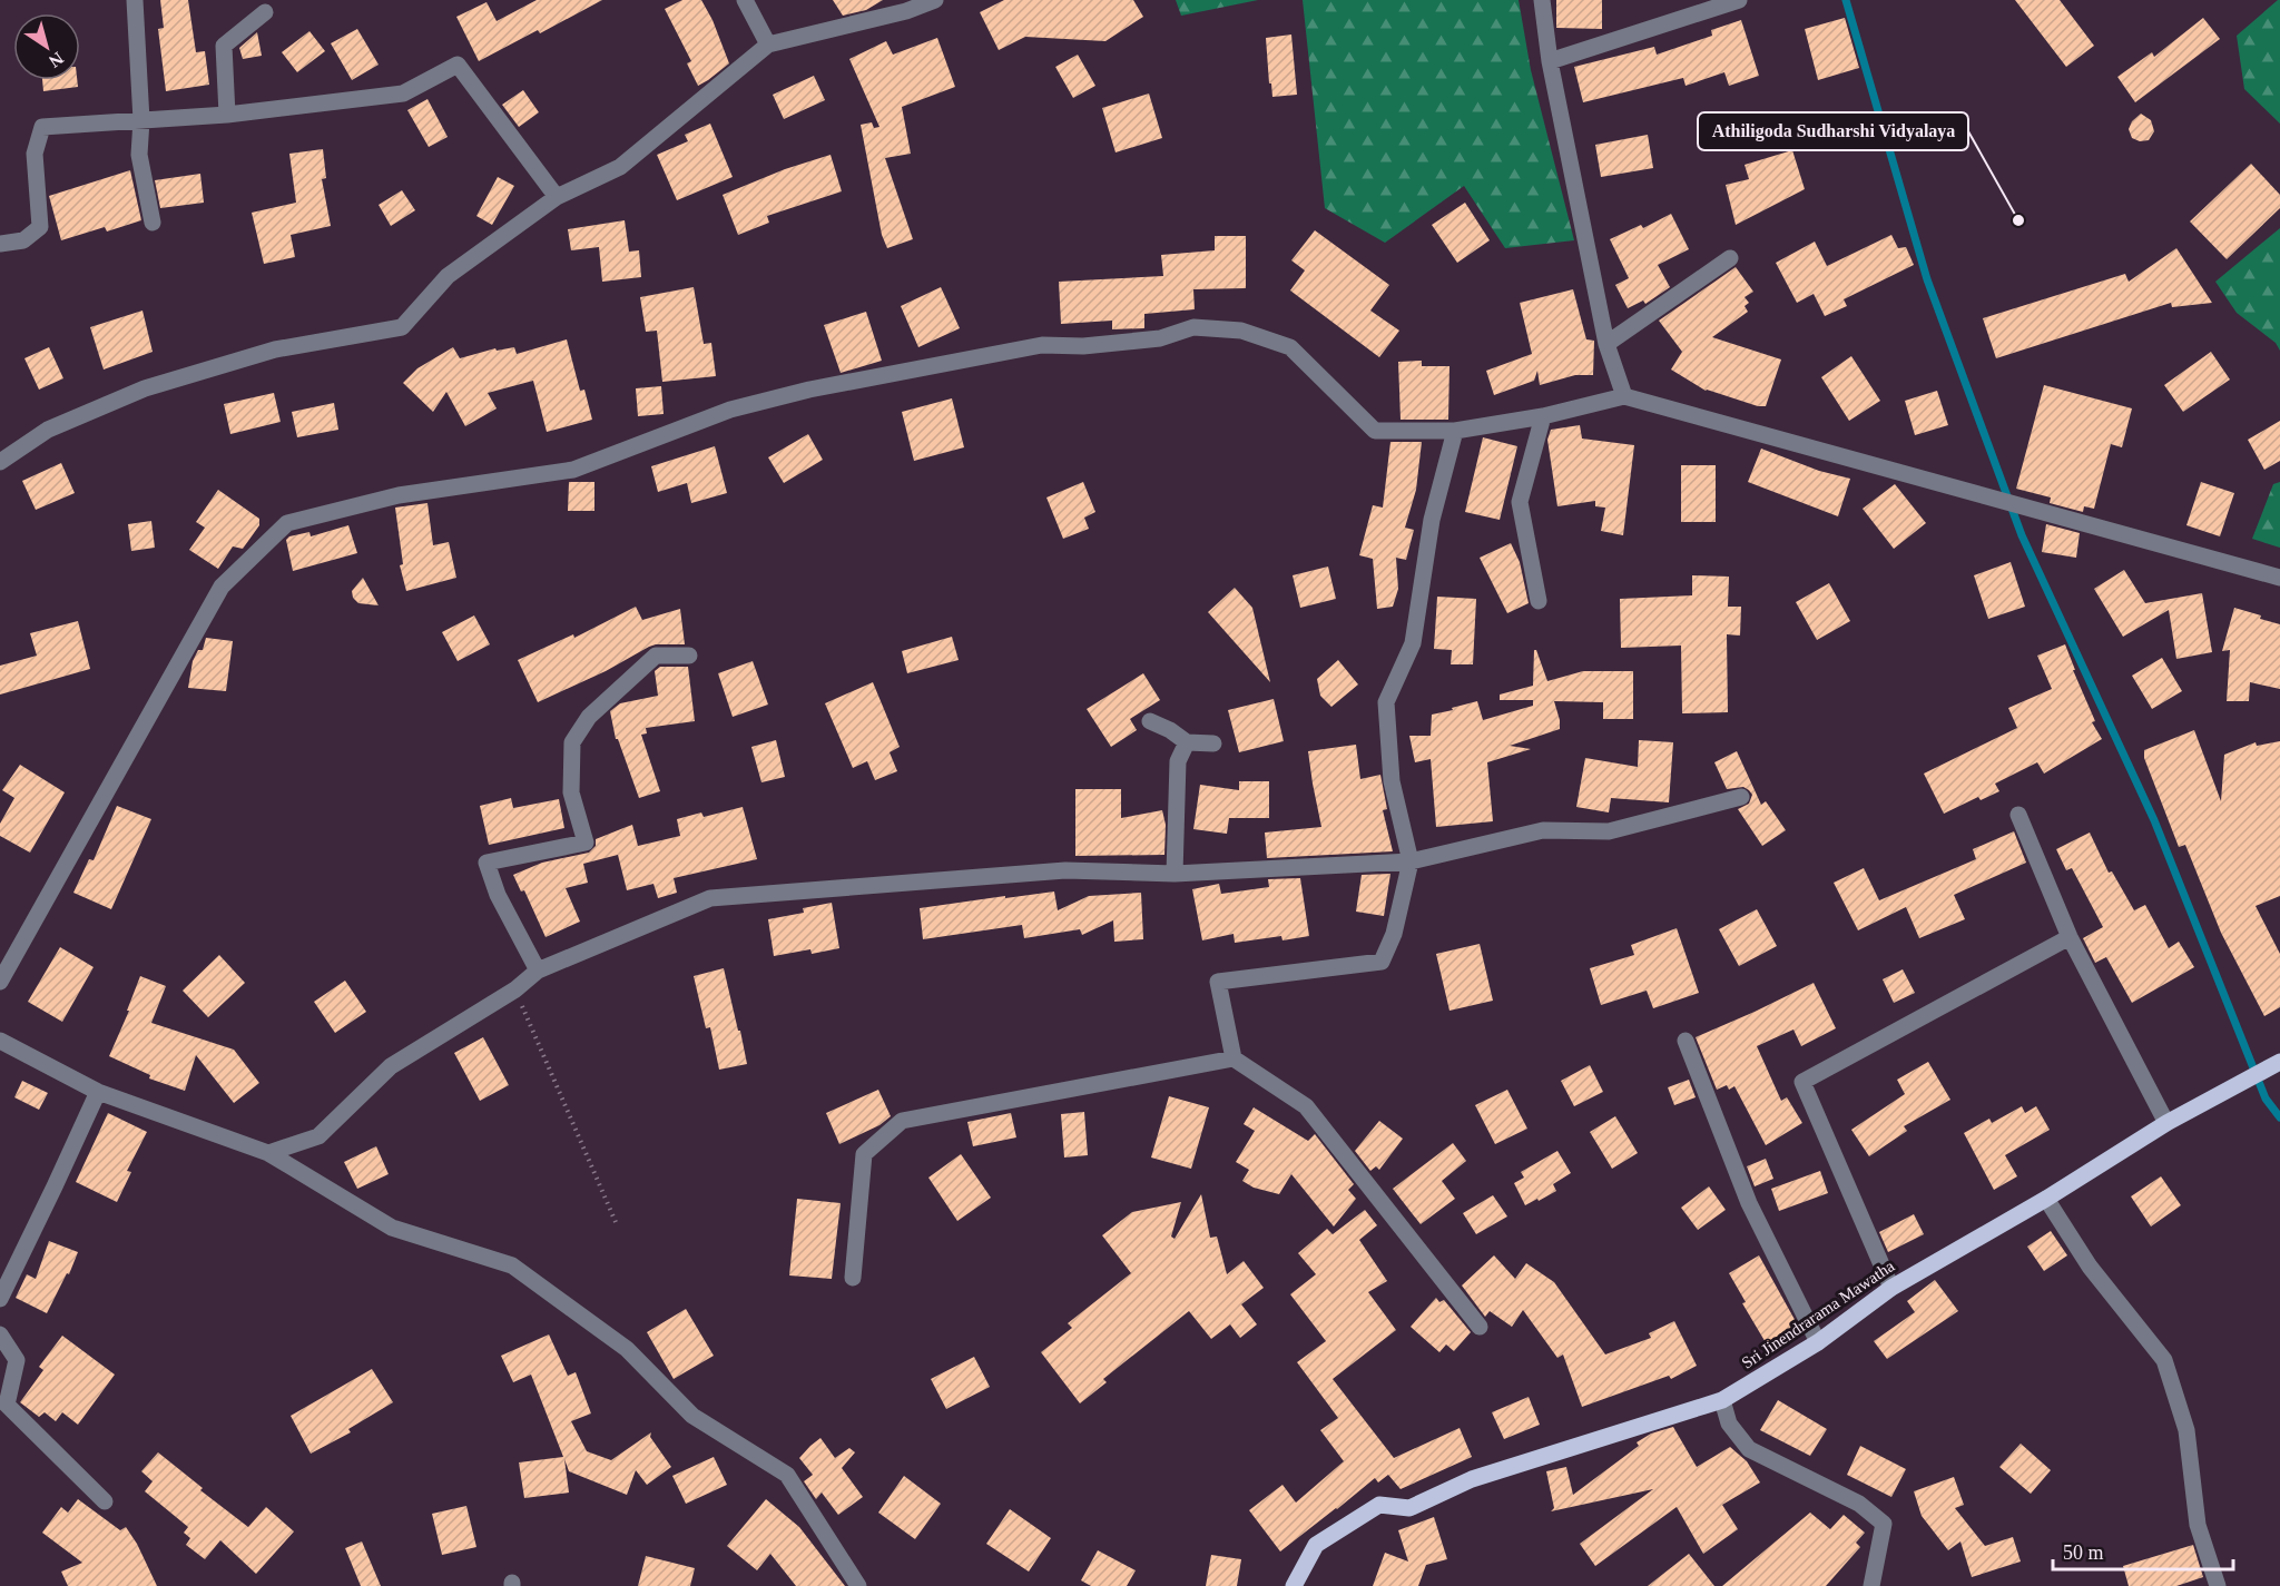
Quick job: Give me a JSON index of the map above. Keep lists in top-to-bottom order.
{
  "streets": {
    "main road": ["Sri Jinendrarama Mawatha"]
  },
  "places": ["Athiligoda Sudharshi Vidyalaya"],
  "scale_bar": "50 m",
  "north": "bottom right"
}
